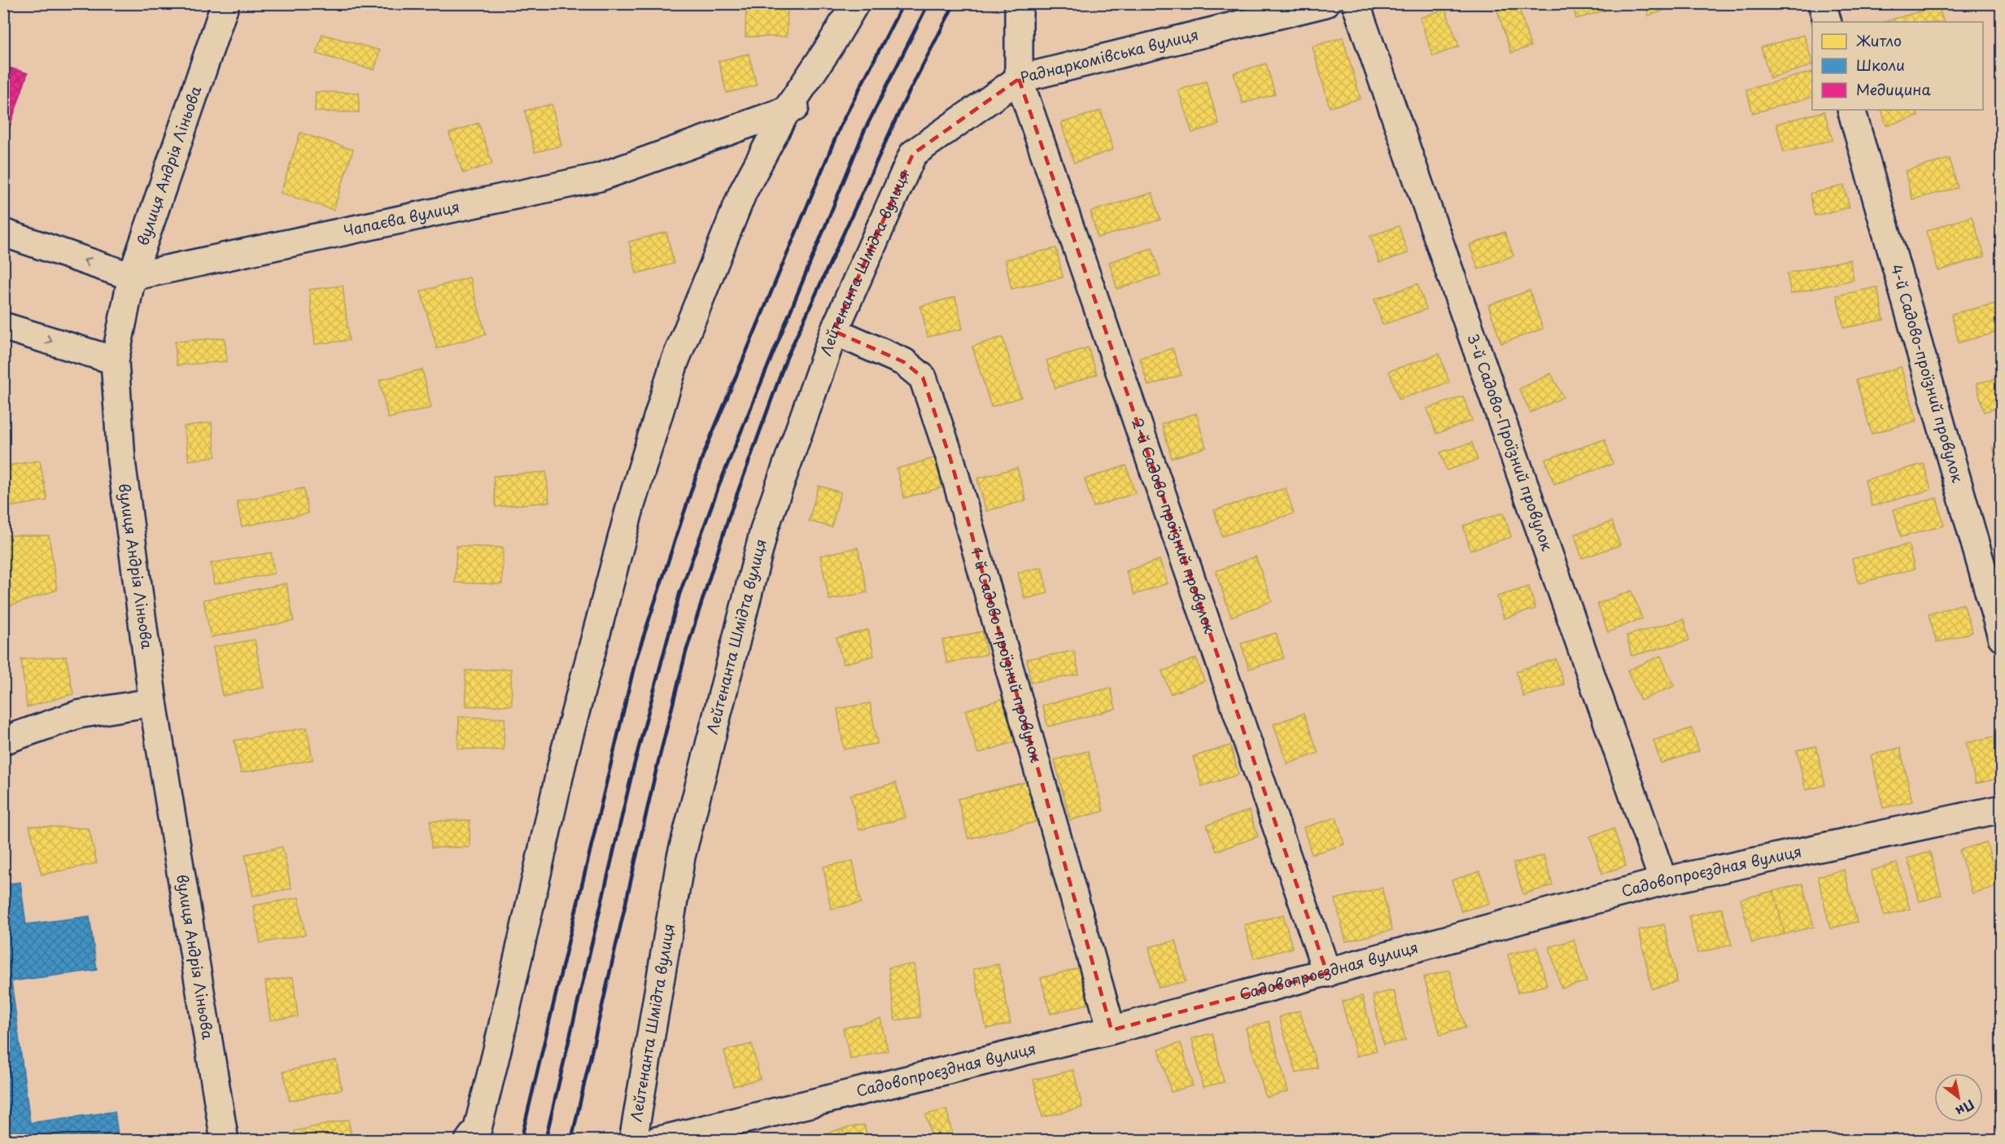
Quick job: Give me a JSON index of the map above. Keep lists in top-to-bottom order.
{
  "streets": {
    "street": [
      "Раднаркомівська вулиця",
      "вулиця Андрія Ліньова",
      "Чапаєва вулиця",
      "Лейтенанта Шмідта вулиця",
      "4-й Садово-проїзний провулок",
      "3-й Садово-Проїзний провулок",
      "2-й Садово-проїзний провулок",
      "1-й Садово-проїзний провулок",
      "Садовопроєздная вулиця"
    ]
  },
  "crossings": [
    ["Раднаркомівська вулиця", "Лейтенанта Шмідта вулиця"],
    ["Раднаркомівська вулиця", "2-й Садово-проїзний провулок"],
    ["вулиця Андрія Ліньова", "Чапаєва вулиця"],
    ["Лейтенанта Шмідта вулиця", "1-й Садово-проїзний провулок"],
    ["3-й Садово-Проїзний провулок", "Садовопроєздная вулиця"],
    ["2-й Садово-проїзний провулок", "Садовопроєздная вулиця"],
    ["1-й Садово-проїзний провулок", "Садовопроєздная вулиця"]
  ],
  "legend": ["Житло", "Школи", "Медицина"],
  "north": "bottom right"
}
